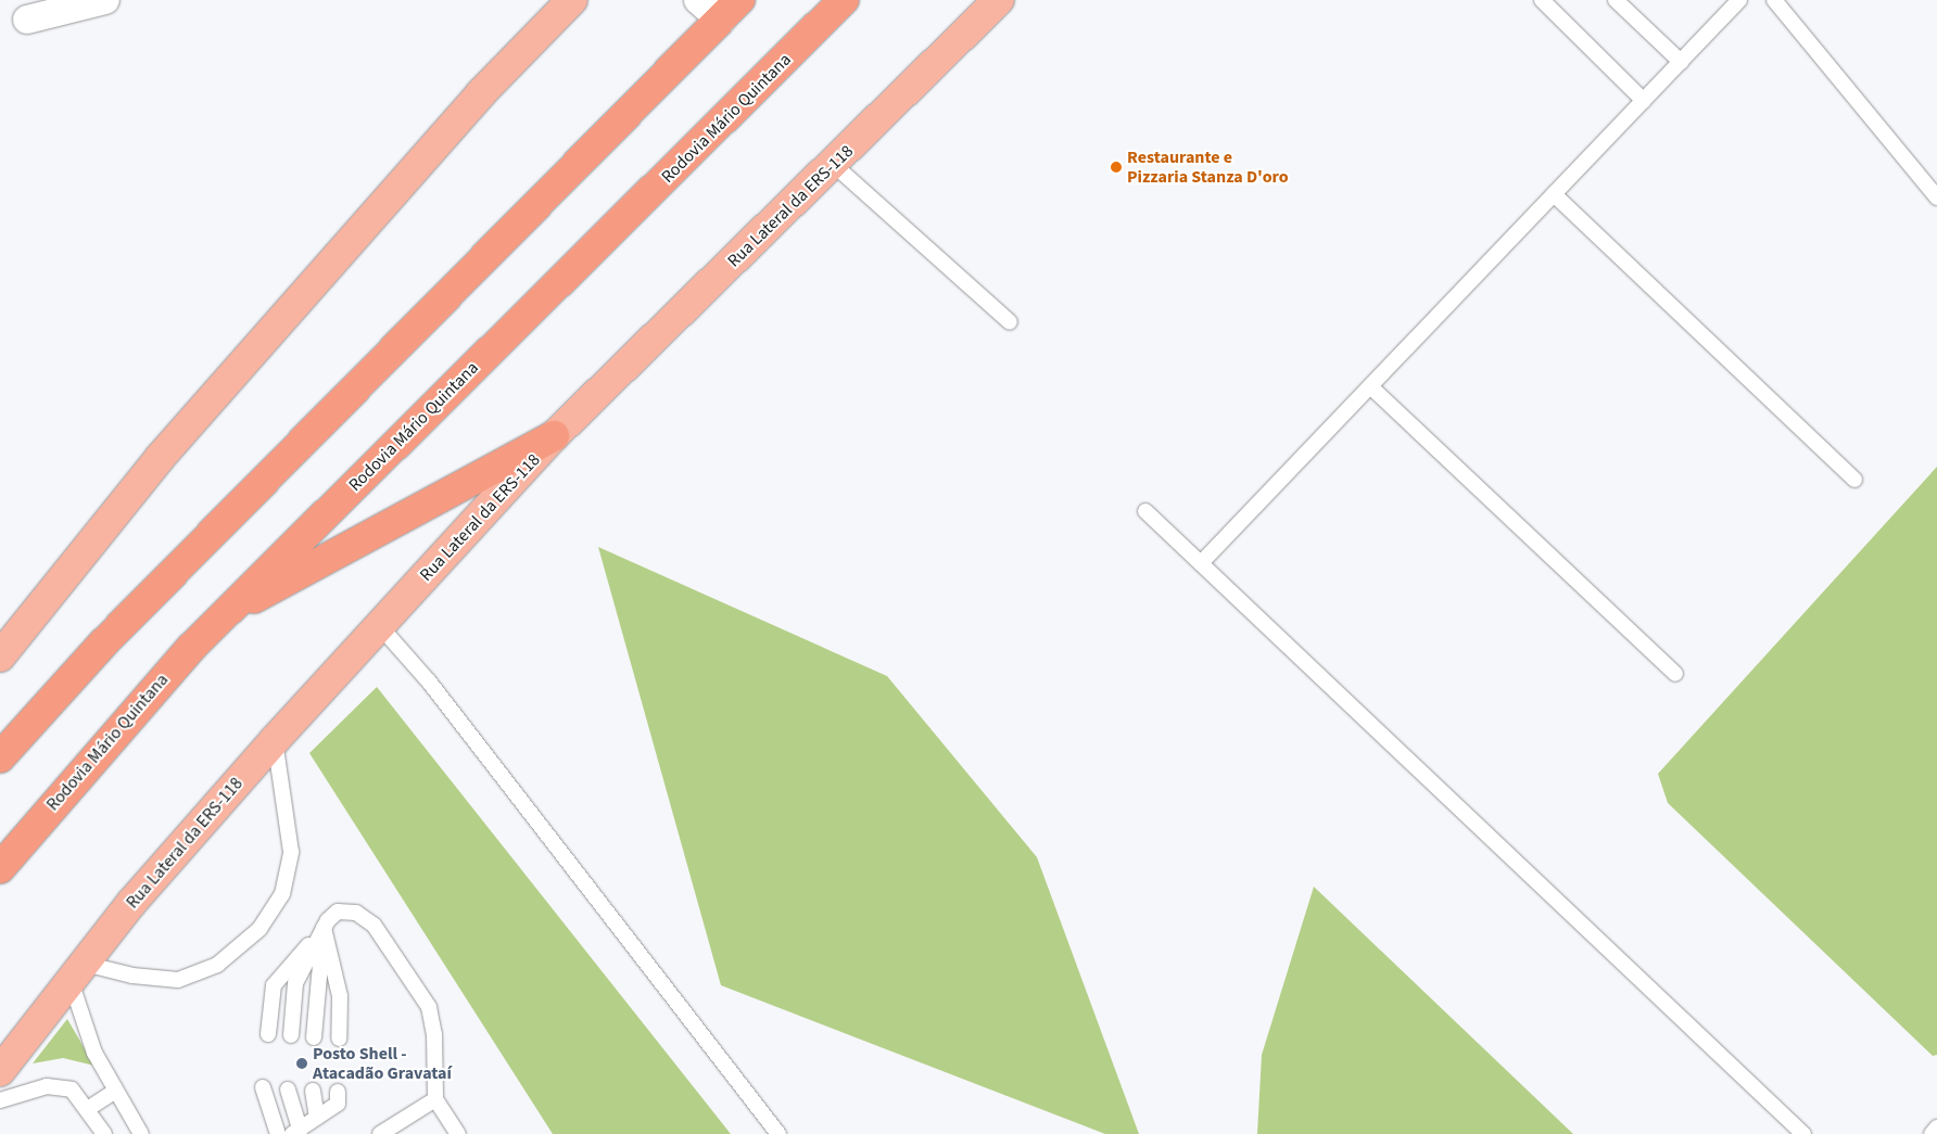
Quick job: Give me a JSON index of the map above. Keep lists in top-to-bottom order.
{
  "streets": {
    "highway": ["Rodovia Mário Quintana"],
    "main road": ["Rua Lateral da ERS-118"]
  },
  "places": ["Restaurante e Pizzaria Stanza D'oro", "Posto Shell - Atacadão Gravataí"]
}
